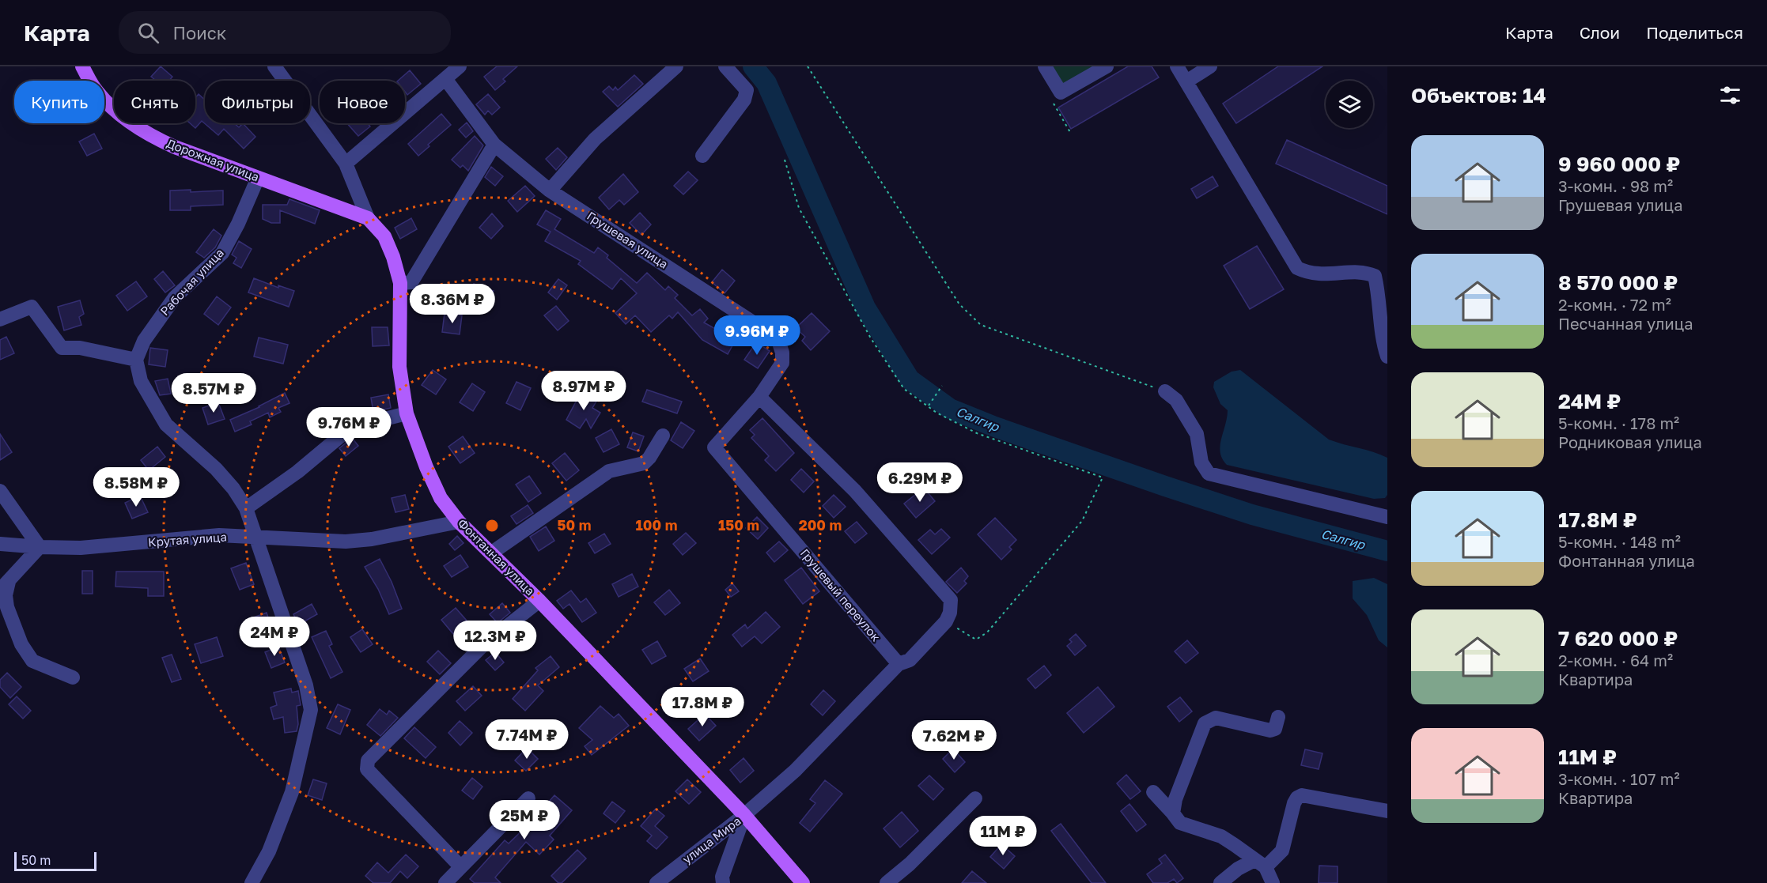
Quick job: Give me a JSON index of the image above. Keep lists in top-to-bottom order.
{
  "streets": {
    "main road": ["Дорожная улица", "Фонтанная улица"],
    "street": [
      "Грушевая улица",
      "Рабочая улица",
      "Крутая улица",
      "Грушевый переулок",
      "улица Мира"
    ]
  },
  "crossings": [
    ["Дорожная улица", "Рабочая улица"],
    ["Дорожная улица", "Фонтанная улица"],
    ["Грушевая улица", "Грушевый переулок"],
    ["Крутая улица", "Фонтанная улица"],
    ["Фонтанная улица", "улица Мира"],
    ["Грушевый переулок", "улица Мира"]
  ],
  "water": ["Салгир"],
  "scale_bar": "50 m",
  "page": {
    "header": "Карта",
    "search": "Поиск",
    "nav": ["Карта", "Слои", "Поделиться"],
    "heading": "Объектов: 14",
    "chip": [
      "Купить",
      "Снять",
      "Фильтры",
      "Новое"
    ],
    "list": [
      {
        "name": "9 960 000 ₽",
        "note": "3-комн. · 98 m² · Грушевая улица"
      },
      {
        "name": "8 570 000 ₽",
        "note": "2-комн. · 72 m² · Песчанная улица"
      },
      {
        "name": "24M ₽",
        "note": "5-комн. · 178 m² · Родниковая улица"
      },
      {
        "name": "17.8M ₽",
        "note": "5-комн. · 148 m² · Фонтанная улица"
      },
      {
        "name": "7 620 000 ₽",
        "note": "2-комн. · 64 m² · Квартира"
      },
      {
        "name": "11M ₽",
        "note": "3-комн. · 107 m² · Квартира"
      }
    ],
    "price": [
      "8.36M ₽",
      "9.96M ₽",
      "8.97M ₽",
      "8.57M ₽",
      "9.76M ₽",
      "6.29M ₽",
      "8.58M ₽",
      "24M ₽",
      "12.3M ₽",
      "17.8M ₽",
      "7.74M ₽",
      "7.62M ₽",
      "25M ₽",
      "11M ₽"
    ],
    "scale": "50 m"
  },
  "rings": [
    "50 m",
    "100 m",
    "150 m",
    "200 m"
  ]
}
